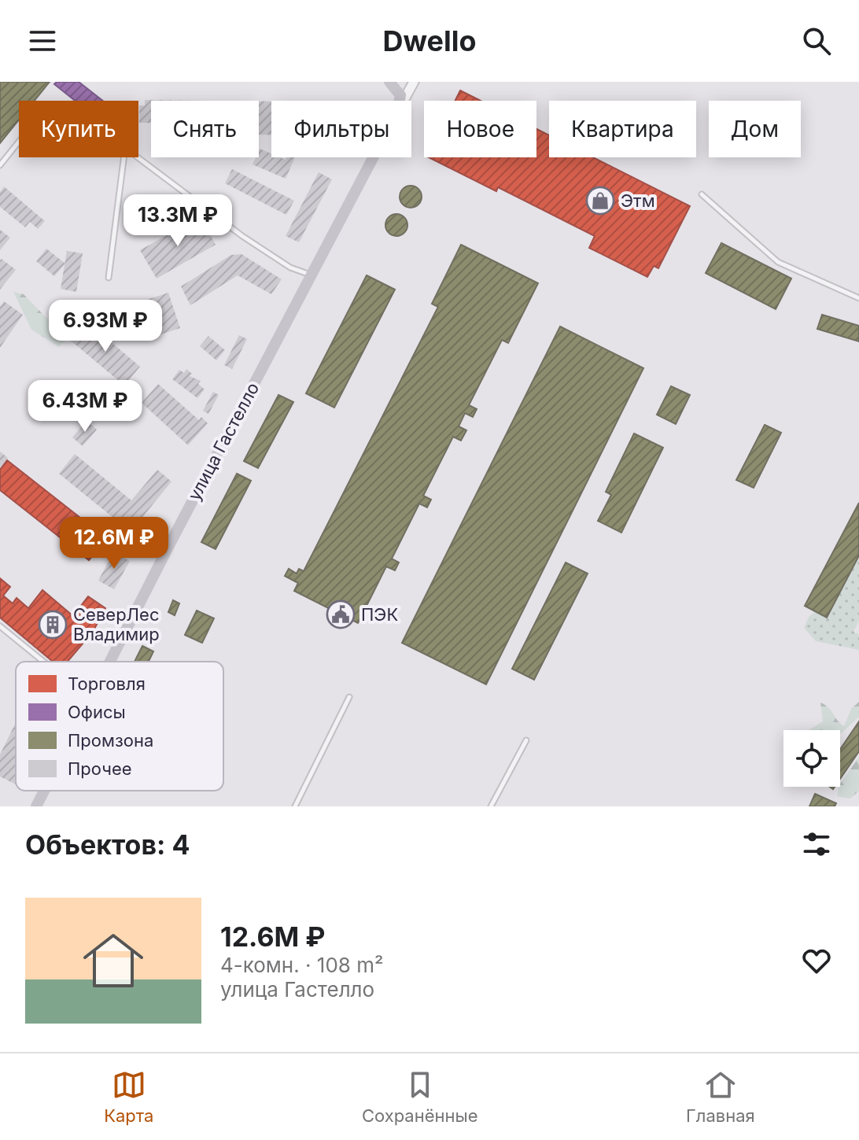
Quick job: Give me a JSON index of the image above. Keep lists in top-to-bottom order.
{
  "streets": {
    "main road": ["улица Гастелло"]
  },
  "places": {
    "shop": ["Этм"],
    "public building": ["ПЭК"],
    "building": ["СеверЛес Владимир"]
  },
  "legend": [
    "Торговля",
    "Офисы",
    "Промзона",
    "Прочее"
  ],
  "page": {
    "header": "Dwello",
    "chip": [
      "Купить",
      "Снять",
      "Фильтры",
      "Новое",
      "Квартира",
      "Дом"
    ],
    "price": [
      "13.3M ₽",
      "6.93M ₽",
      "6.43M ₽",
      "12.6M ₽"
    ],
    "heading": "Объектов: 4",
    "list": [
      {
        "name": "12.6M ₽",
        "note": "4-комн. · 108 m² · улица Гастелло"
      }
    ],
    "tabs": ["Карта", "Сохранённые", "Главная"]
  }
}
